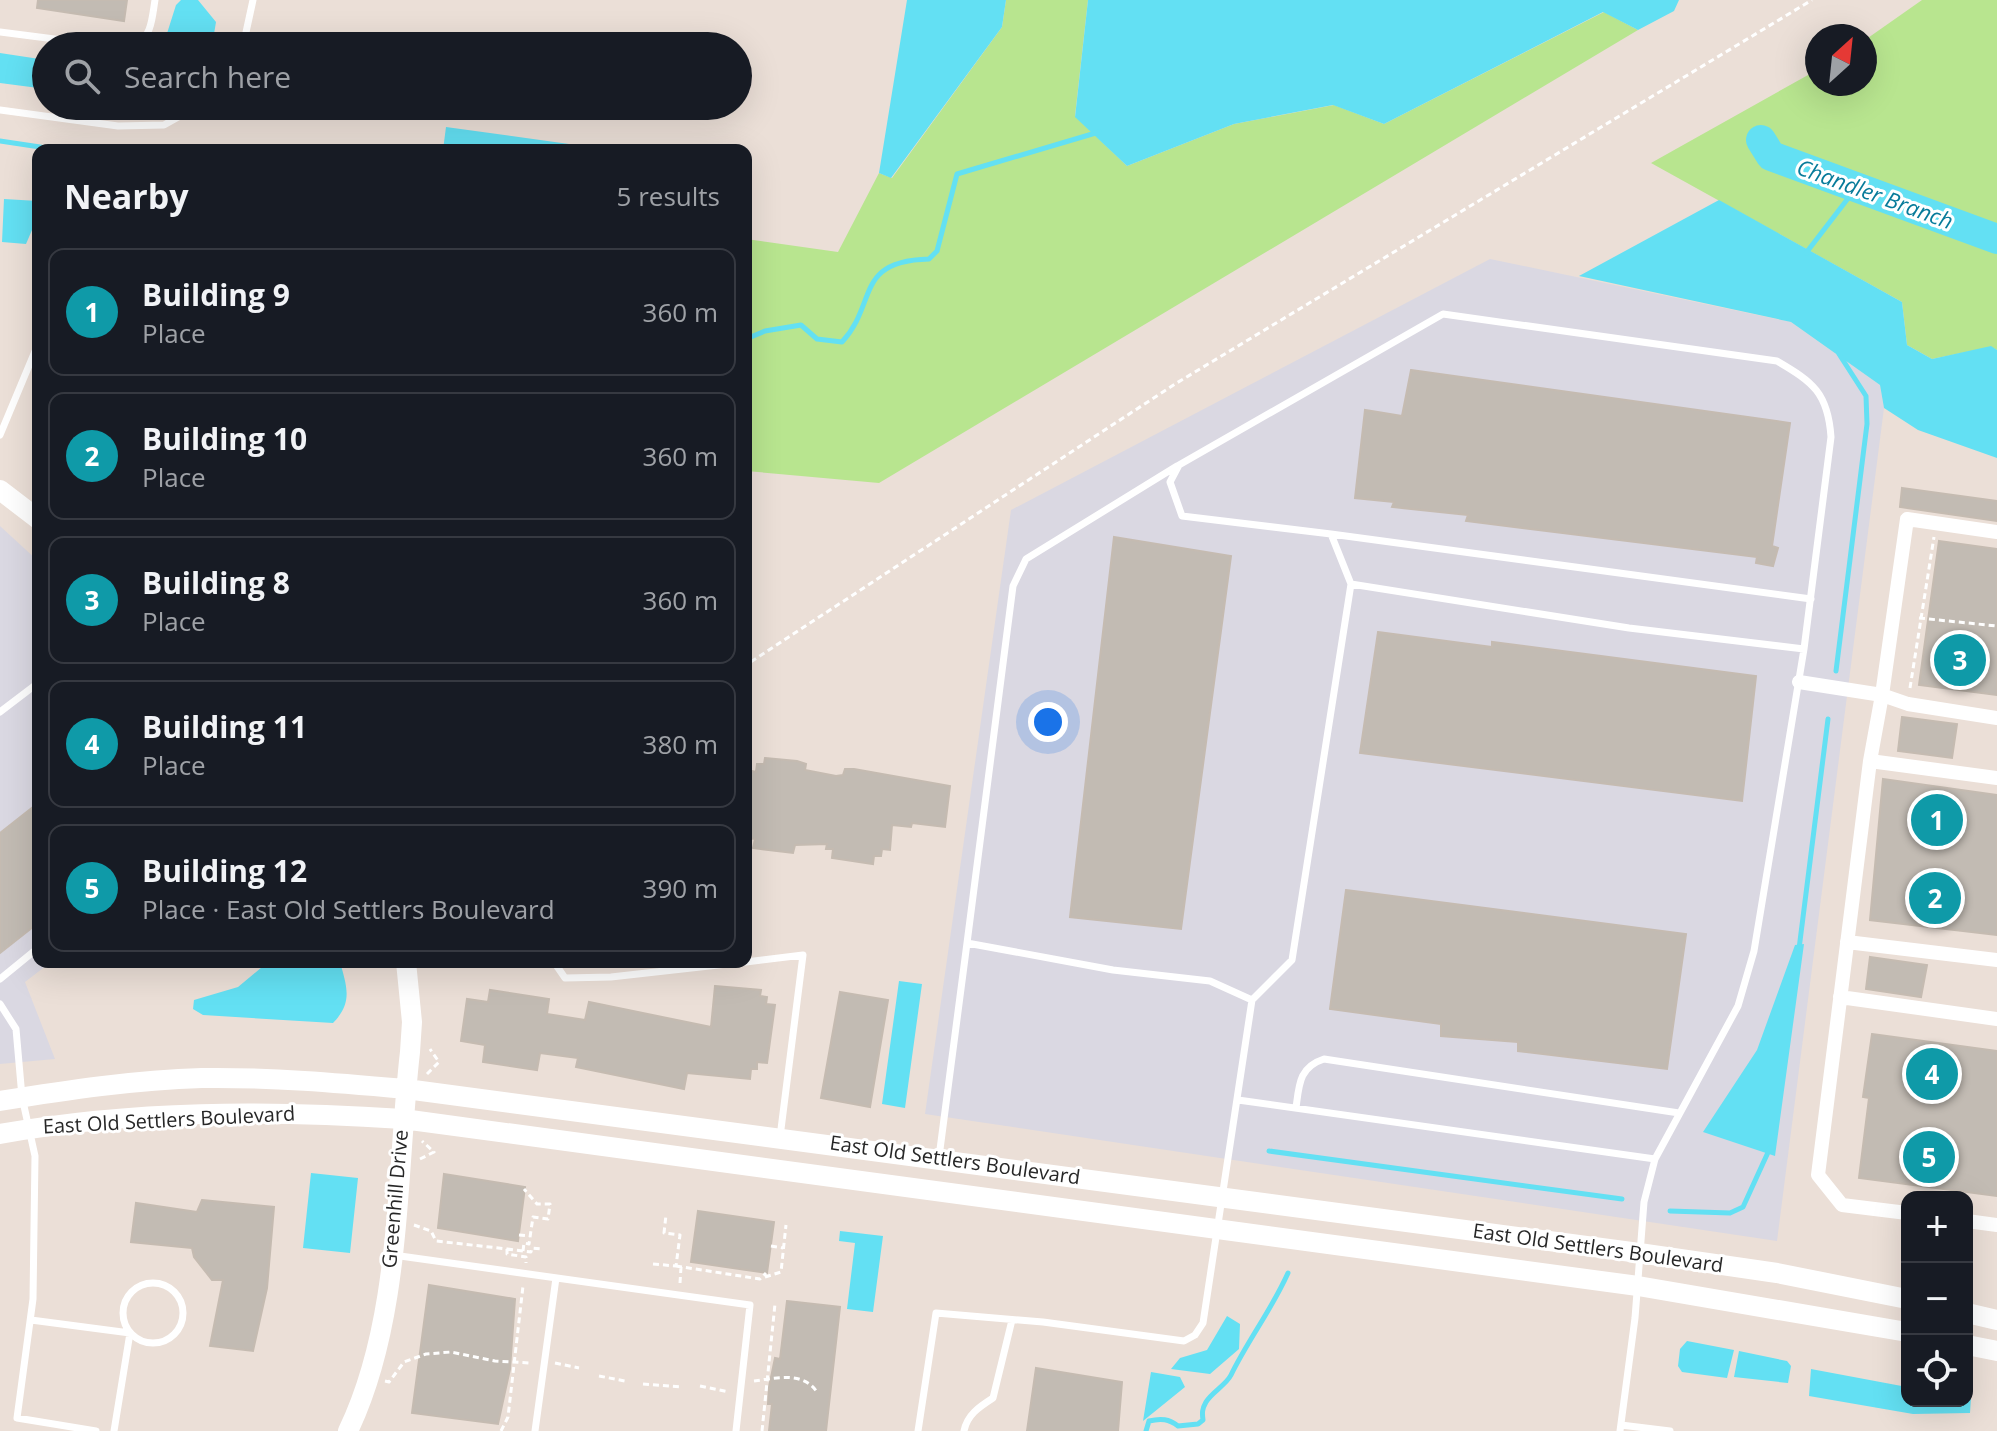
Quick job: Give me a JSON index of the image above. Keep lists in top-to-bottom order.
{
  "streets": {
    "main road": ["East Old Settlers Boulevard", "Greenhill Drive"]
  },
  "crossings": [
    ["East Old Settlers Boulevard", "Greenhill Drive"]
  ],
  "water": ["Chandler Branch"],
  "north": "top right",
  "page": {
    "search": "Search here",
    "heading": ["Nearby", "5 results"],
    "list": [
      {
        "mark": "1",
        "name": "Building 9",
        "note": "Place",
        "value": "360 m"
      },
      {
        "mark": "2",
        "name": "Building 10",
        "note": "Place",
        "value": "360 m"
      },
      {
        "mark": "3",
        "name": "Building 8",
        "note": "Place",
        "value": "360 m"
      },
      {
        "mark": "4",
        "name": "Building 11",
        "note": "Place",
        "value": "380 m"
      },
      {
        "mark": "5",
        "name": "Building 12",
        "note": "Place · East Old Settlers Boulevard",
        "value": "390 m"
      }
    ],
    "pins": [
      "3",
      "1",
      "2",
      "4",
      "5"
    ],
    "map_buttons": ["+", "−"]
  }
}
